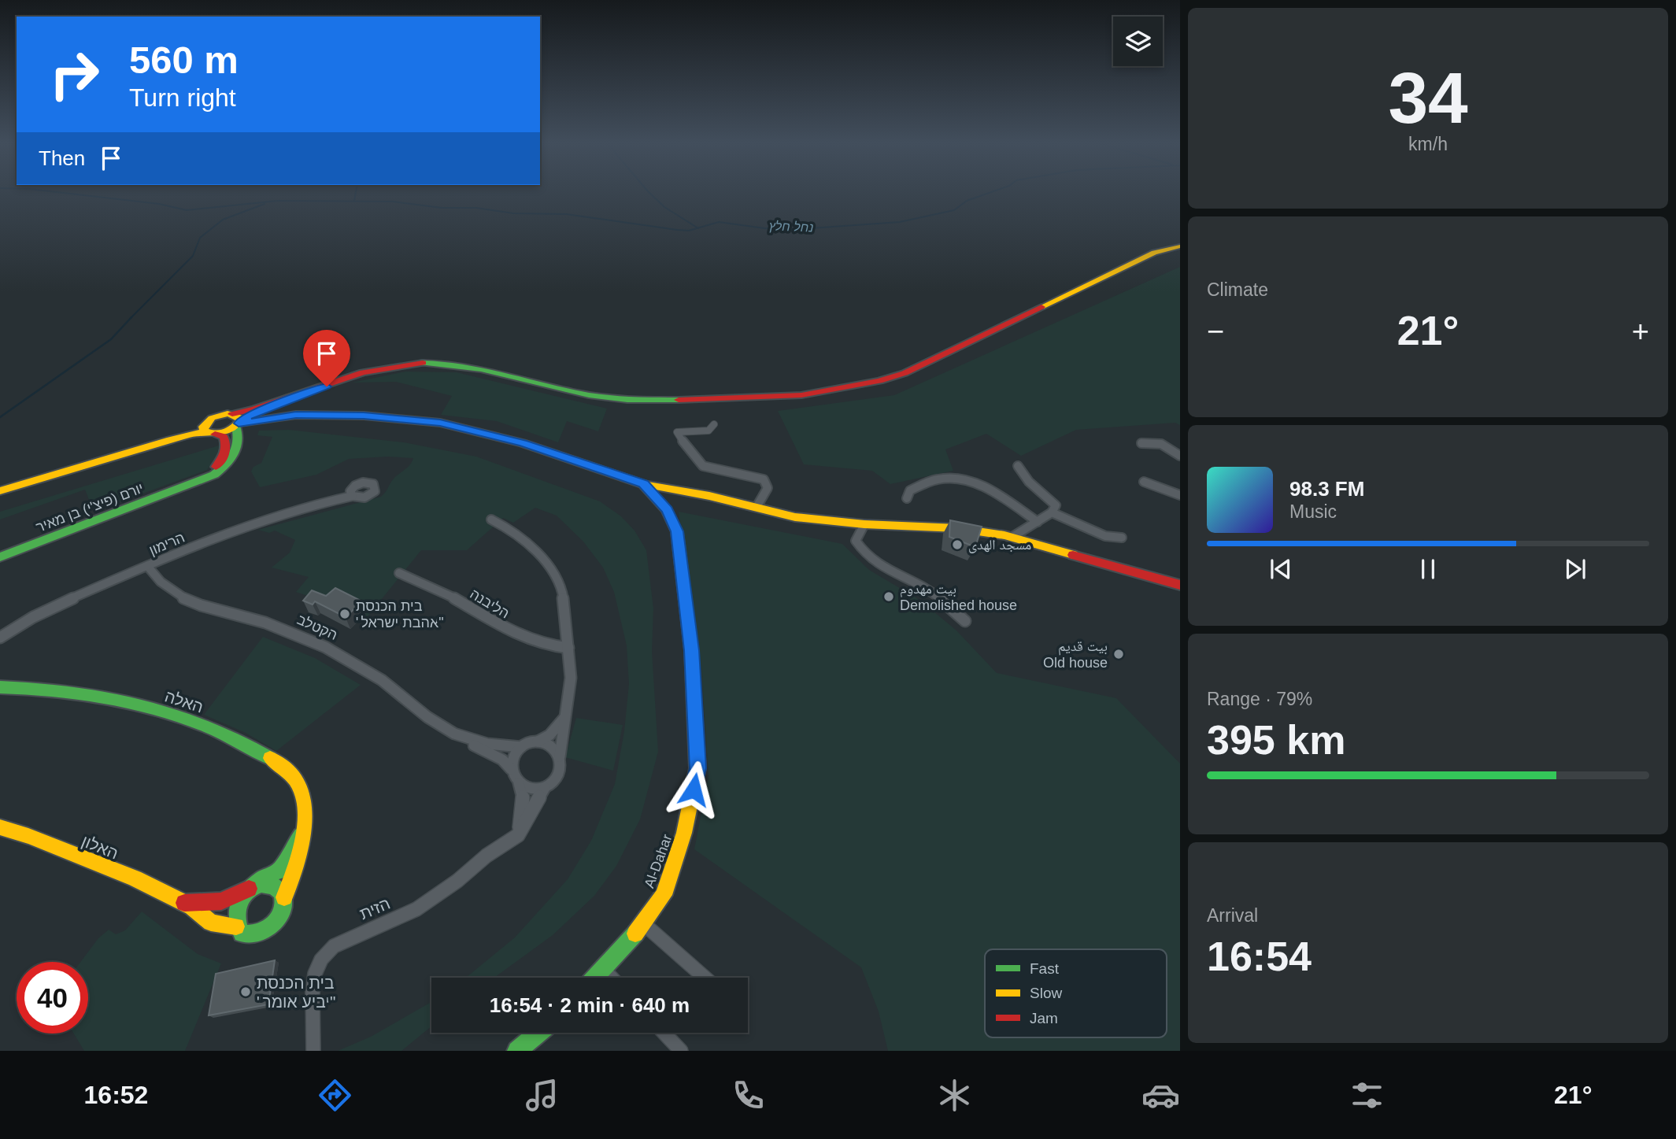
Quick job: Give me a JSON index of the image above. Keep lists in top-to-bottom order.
{
  "streets": {
    "street": [
      "יורם (פיצ'י) בן מאיר",
      "הרימון",
      "הליבנה",
      "הקטלב",
      "האלה",
      "האלון",
      "Al-Dahar",
      "הזית"
    ]
  },
  "crossings": [
    ["יורם (פיצ'י) בן מאיר", "Al-Dahar"],
    ["הרימון", "הקטלב"],
    ["הקטלב", "הזית"],
    ["האלה", "האלון"]
  ],
  "water": ["נחל חלץ"],
  "places": [
    "مسجد الهدى",
    "بيت مهدوم Demolished house",
    "בית הכנסת \"אהבת ישראל\"",
    "بيت قديم Old house",
    "בית הכנסת \"יביע אומר\""
  ],
  "legend": ["Fast", "Slow", "Jam"],
  "page": {
    "tile": [
      ["34", "km/h"],
      "Climate",
      ["Range · 79%", "395 km"],
      ["Arrival", "16:54"]
    ],
    "turn": ["560 m", "Turn right"],
    "then": "Then",
    "heat": ["−", "21°", "+"],
    "song": ["98.3 FM", "Music"],
    "limit": "40",
    "trip": "16:54 · 2 min · 640 m",
    "tabs": ["16:52", "21°"]
  }
}
